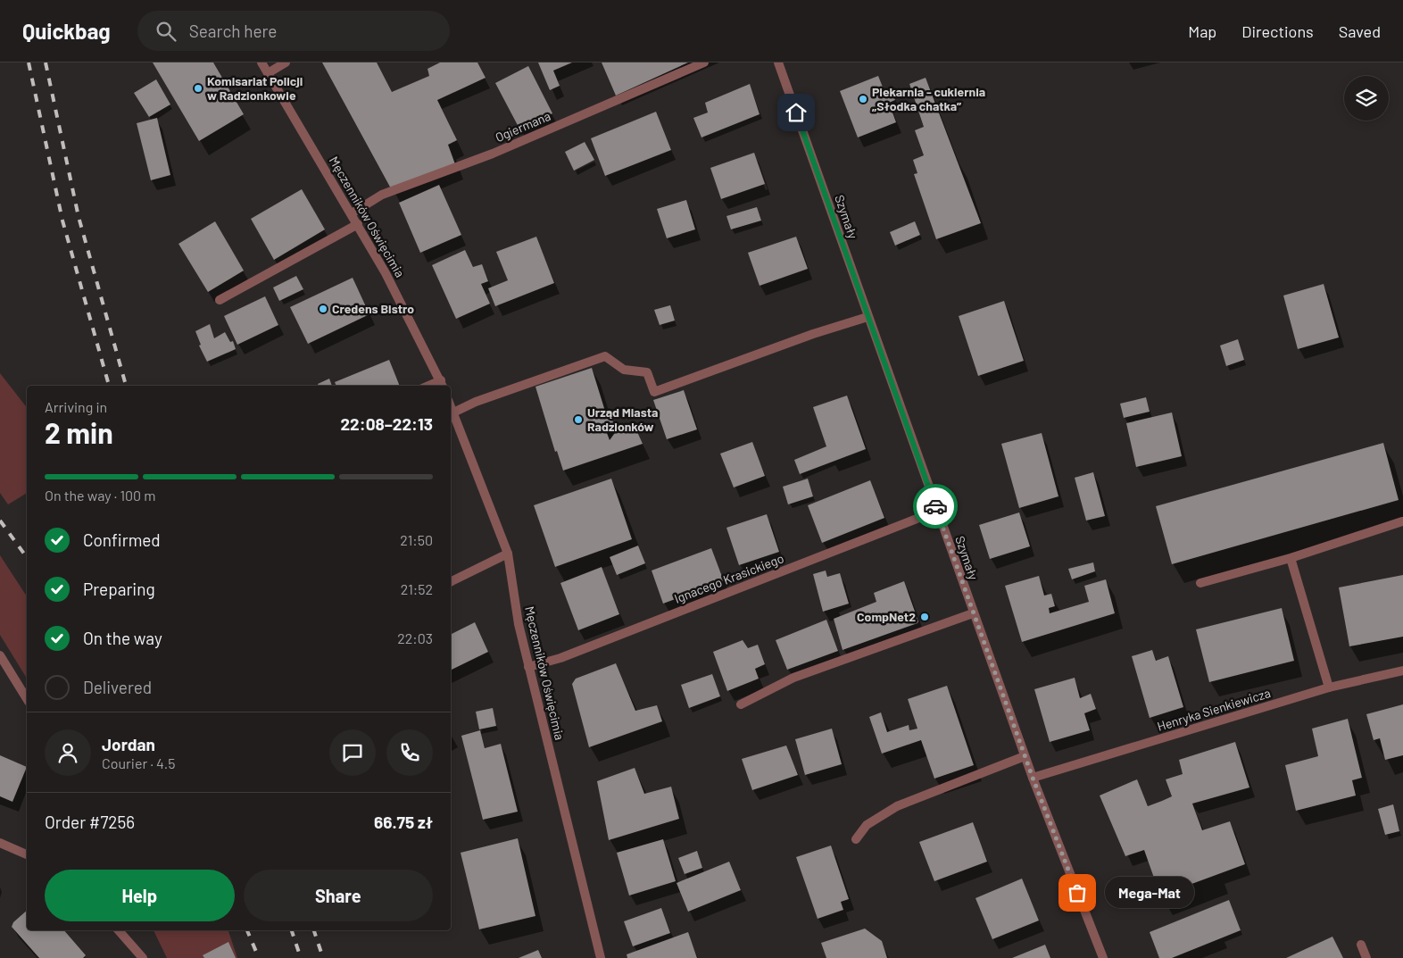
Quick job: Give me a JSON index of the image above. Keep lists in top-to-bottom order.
{
  "streets": {
    "street": [
      "Ogiermana",
      "Męczenników Oświęcimia",
      "Szymały",
      "Ignacego Krasickiego",
      "Henryka Sienkiewicza"
    ]
  },
  "crossings": [
    ["Ogiermana", "Męczenników Oświęcimia"],
    ["Męczenników Oświęcimia", "Ignacego Krasickiego"],
    ["Szymały", "Ignacego Krasickiego"],
    ["Szymały", "Henryka Sienkiewicza"]
  ],
  "places": [
    "Komisariat Policji w Radzionkowie",
    "Piekarnia - cukiernia „Słodka chatka”",
    "Credens Bistro",
    "Urząd Miasta Radzionków",
    "CompNet2",
    "Mega-Mat"
  ],
  "page": {
    "header": "Quickbag",
    "search": "Search here",
    "nav": ["Map", "Directions", "Saved"],
    "heading": ["2 min", "Arriving in", "22:08–22:13"],
    "panel": [
      "Jordan",
      "Courier · 4.5",
      "Order #7256",
      "66.75 zł"
    ],
    "bar": "On the way · 100 m",
    "list": [
      ["Confirmed", "21:50"],
      ["Preparing", "21:52"],
      ["On the way", "22:03"],
      "Delivered"
    ],
    "buttons": ["Help", "Share"],
    "bubble": "Mega-Mat"
  }
}
